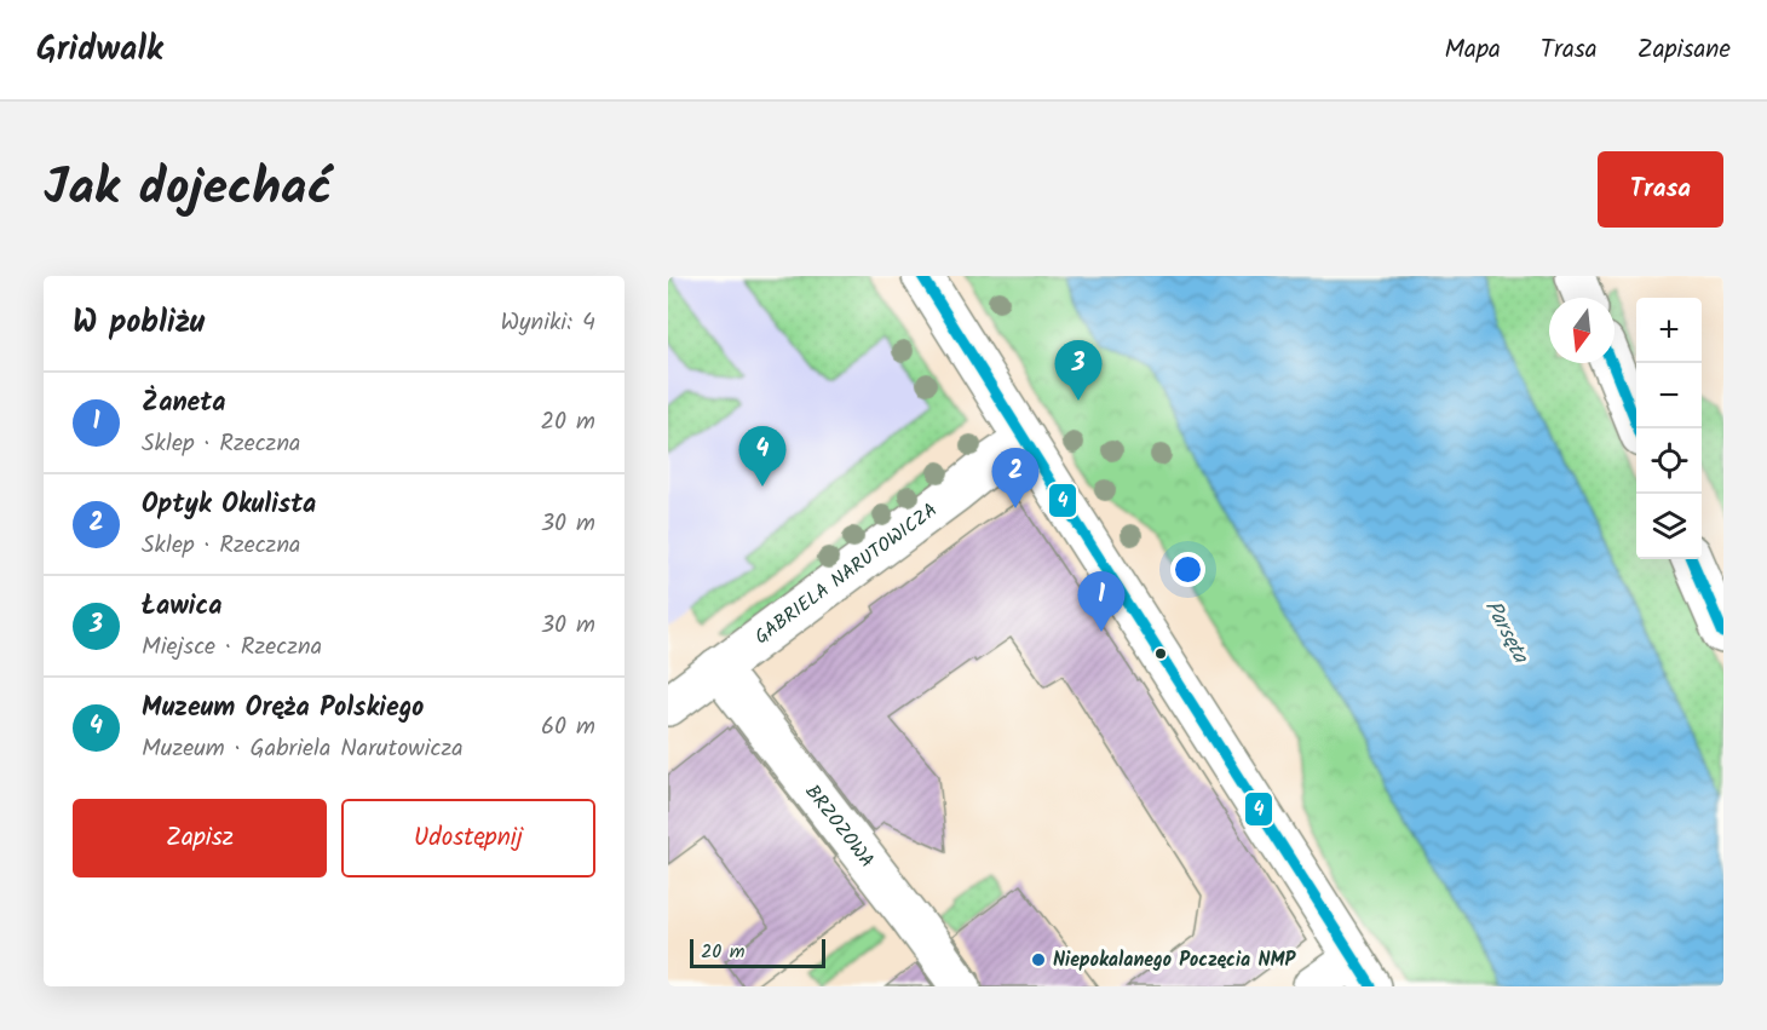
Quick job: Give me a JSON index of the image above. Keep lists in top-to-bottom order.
{
  "streets": {
    "street": ["GABRIELA NARUTOWICZA", "BRZOZOWA"]
  },
  "crossings": [
    ["GABRIELA NARUTOWICZA", "BRZOZOWA"]
  ],
  "water": ["Parsęta"],
  "places": ["Niepokalanego Poczęcia NMP"],
  "lines": ["transit line 4"],
  "scale_bar": "20 m",
  "north": "bottom",
  "page": {
    "header": "Gridwalk",
    "nav": ["Mapa", "Trasa", "Zapisane"],
    "title": "Jak dojechać",
    "buttons": [
      "Trasa",
      ["Zapisz", "Udostępnij"]
    ],
    "heading": ["W pobliżu", "Wyniki: 4"],
    "map_buttons": ["+", "−"],
    "pins": [
      "3",
      "4",
      "2",
      "1"
    ],
    "list": [
      {
        "mark": "1",
        "name": "Żaneta",
        "note": "Sklep · Rzeczna",
        "value": "20 m"
      },
      {
        "mark": "2",
        "name": "Optyk Okulista",
        "note": "Sklep · Rzeczna",
        "value": "30 m"
      },
      {
        "mark": "3",
        "name": "Ławica",
        "note": "Miejsce · Rzeczna",
        "value": "30 m"
      },
      {
        "mark": "4",
        "name": "Muzeum Oręża Polskiego",
        "note": "Muzeum · Gabriela Narutowicza",
        "value": "60 m"
      }
    ],
    "scale": "20 m"
  }
}
